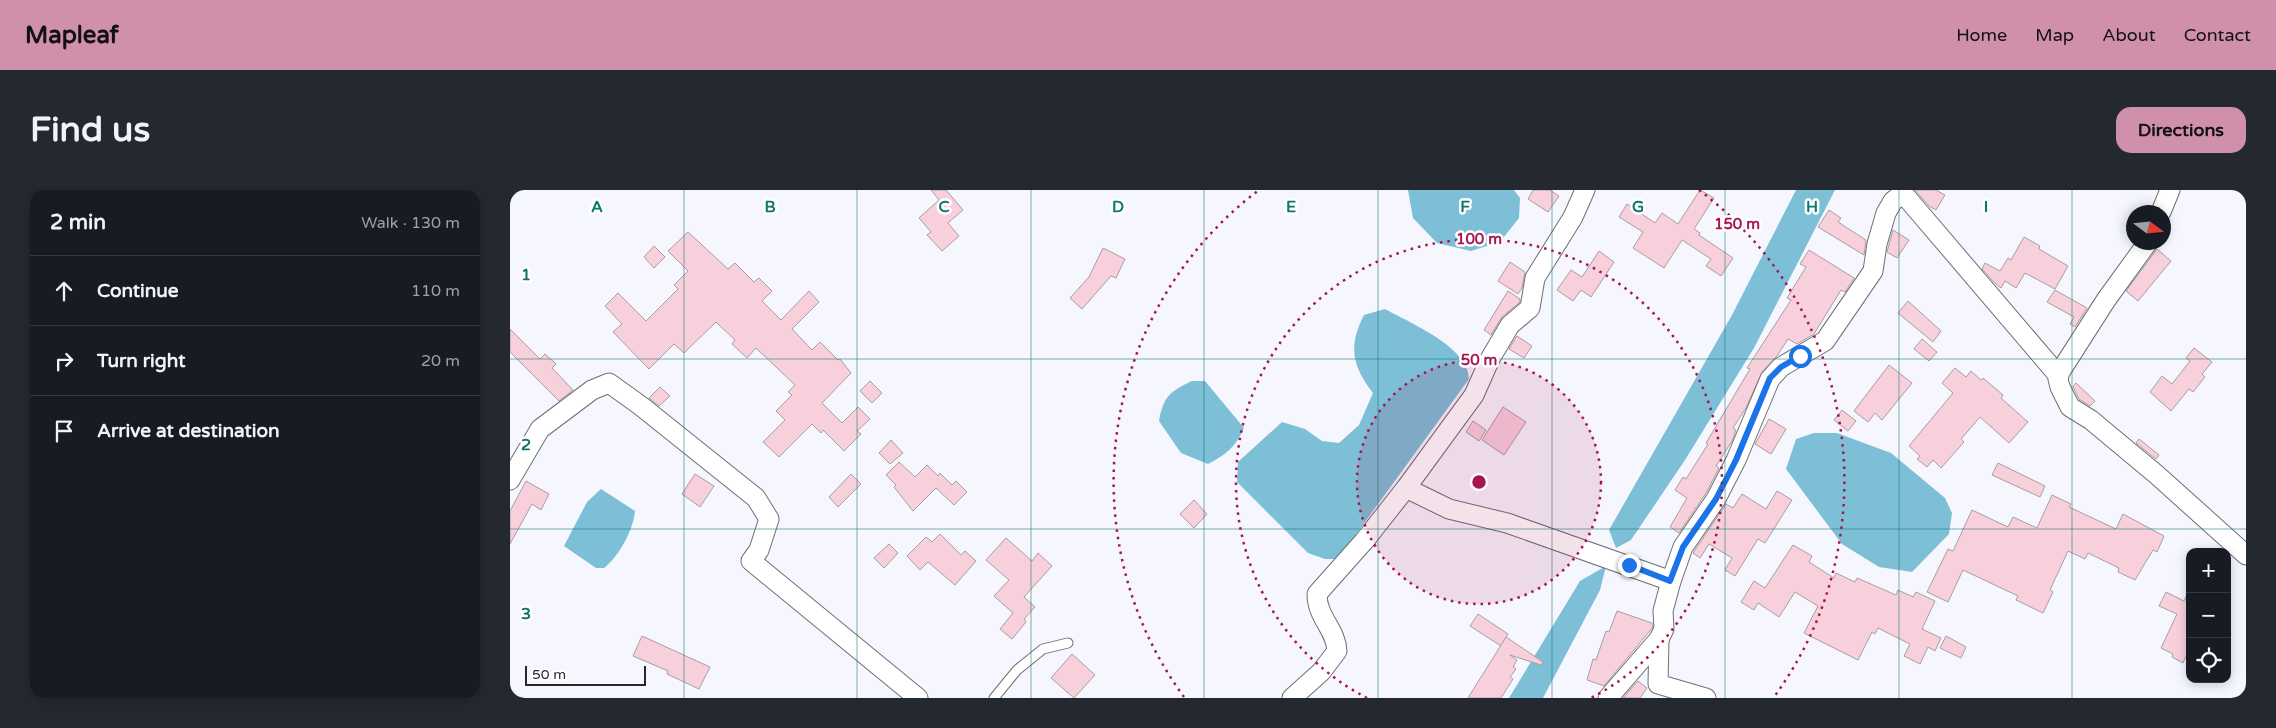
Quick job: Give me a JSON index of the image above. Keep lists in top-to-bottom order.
{
  "scale_bar": "50 m",
  "north": "right",
  "page": {
    "header": "Mapleaf",
    "nav": [
      "Home",
      "Map",
      "About",
      "Contact"
    ],
    "buttons": "Directions",
    "title": "Find us",
    "heading": ["2 min", "Walk · 130 m"],
    "list": [
      ["Continue", "110 m"],
      ["Turn right", "20 m"],
      "Arrive at destination"
    ],
    "map_buttons": ["+", "−"],
    "scale": "50 m"
  },
  "grid": {
    "columns": [
      "A",
      "B",
      "C",
      "D",
      "E",
      "F",
      "G",
      "H",
      "I"
    ],
    "rows": ["1", "2", "3"]
  },
  "rings": ["150 m", "100 m", "50 m"]
}
